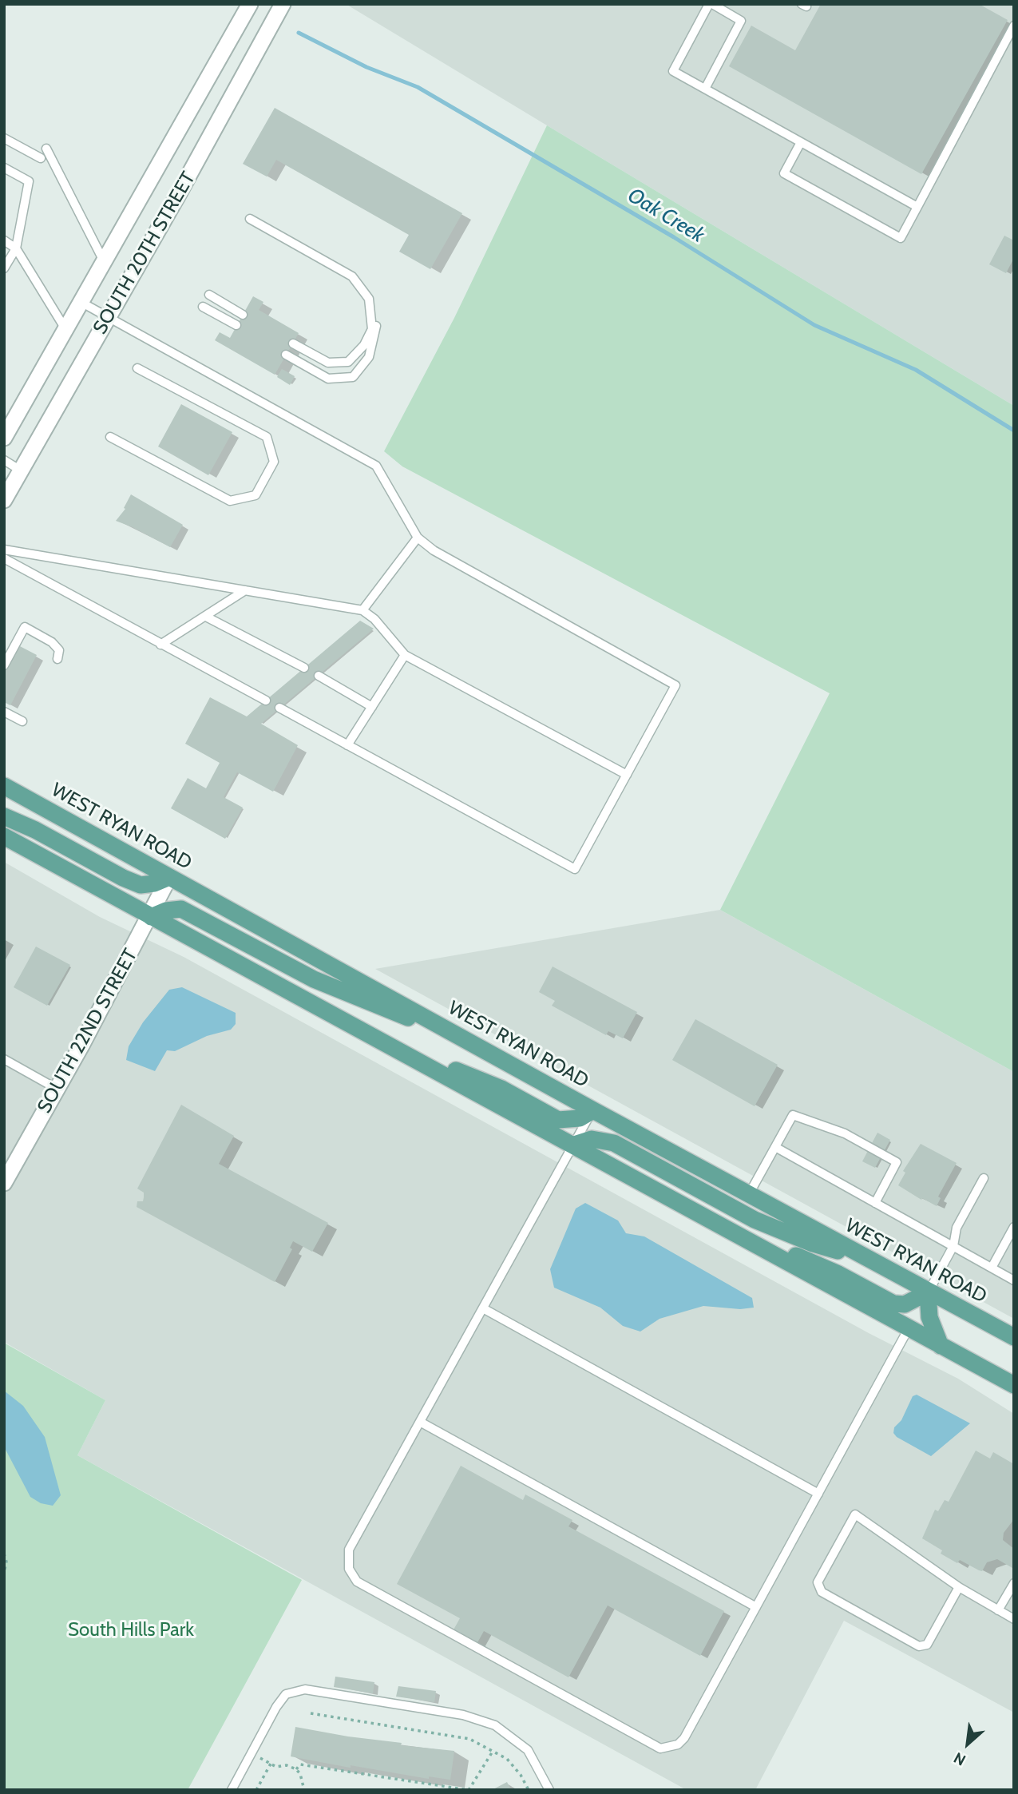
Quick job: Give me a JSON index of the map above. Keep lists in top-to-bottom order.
{
  "streets": {
    "main road": ["WEST RYAN ROAD"],
    "street": ["SOUTH 20TH STREET", "SOUTH 22ND STREET"]
  },
  "crossings": [
    ["WEST RYAN ROAD", "SOUTH 22ND STREET"]
  ],
  "water": ["Oak Creek"],
  "parks": ["South Hills Park"],
  "north": "bottom left"
}
